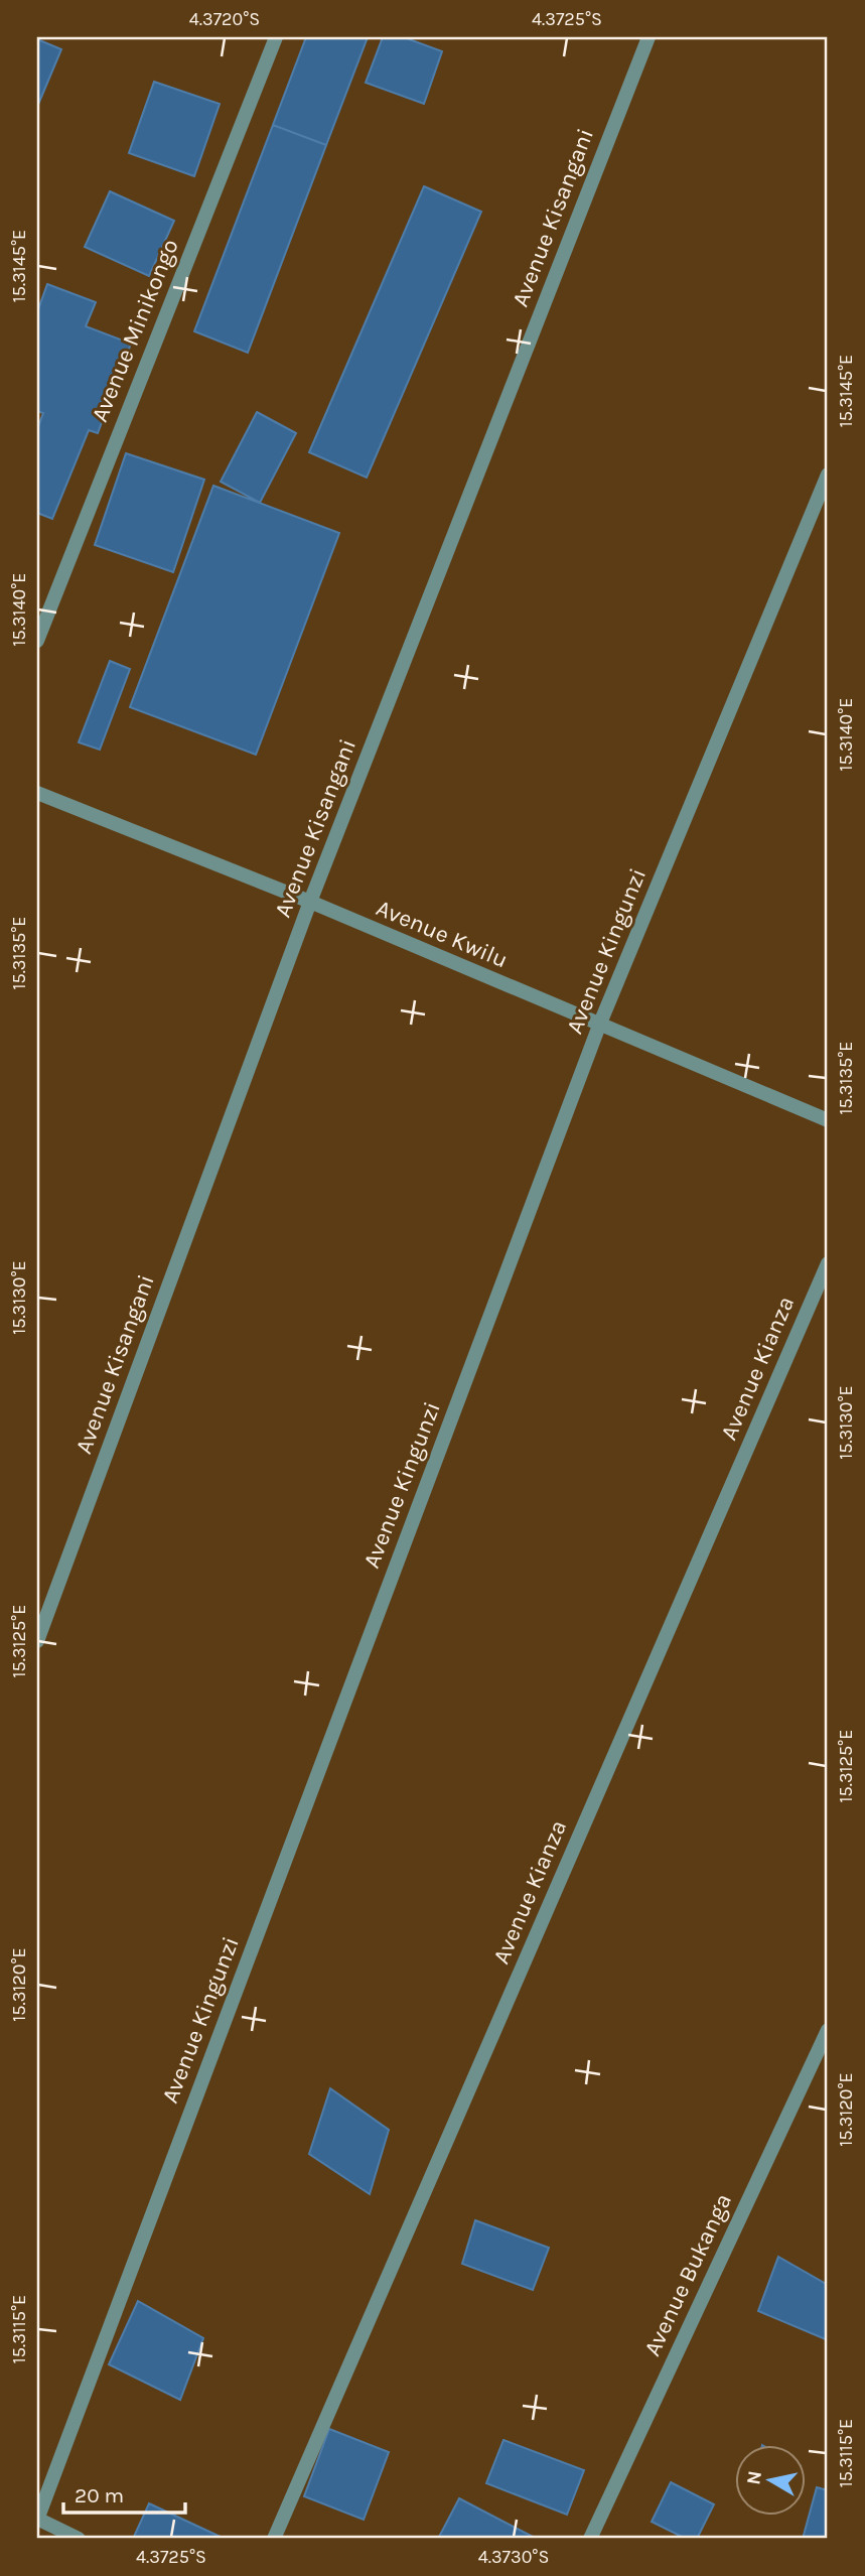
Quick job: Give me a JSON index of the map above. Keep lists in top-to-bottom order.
{
  "streets": {
    "street": [
      "Avenue Kisangani",
      "Avenue Minikongo",
      "Avenue Kwilu",
      "Avenue Kingunzi",
      "Avenue Kianza",
      "Avenue Bukanga"
    ]
  },
  "crossings": [
    ["Avenue Kisangani", "Avenue Kwilu"],
    ["Avenue Kwilu", "Avenue Kingunzi"]
  ],
  "scale_bar": "20 m",
  "north": "left",
  "coordinates": [
    "4.3720°S",
    "4.3725°S",
    "15.3145°E",
    "15.3140°E",
    "15.3135°E",
    "15.3130°E",
    "15.3125°E",
    "15.3120°E",
    "15.3115°E",
    "4.3730°S"
  ]
}
